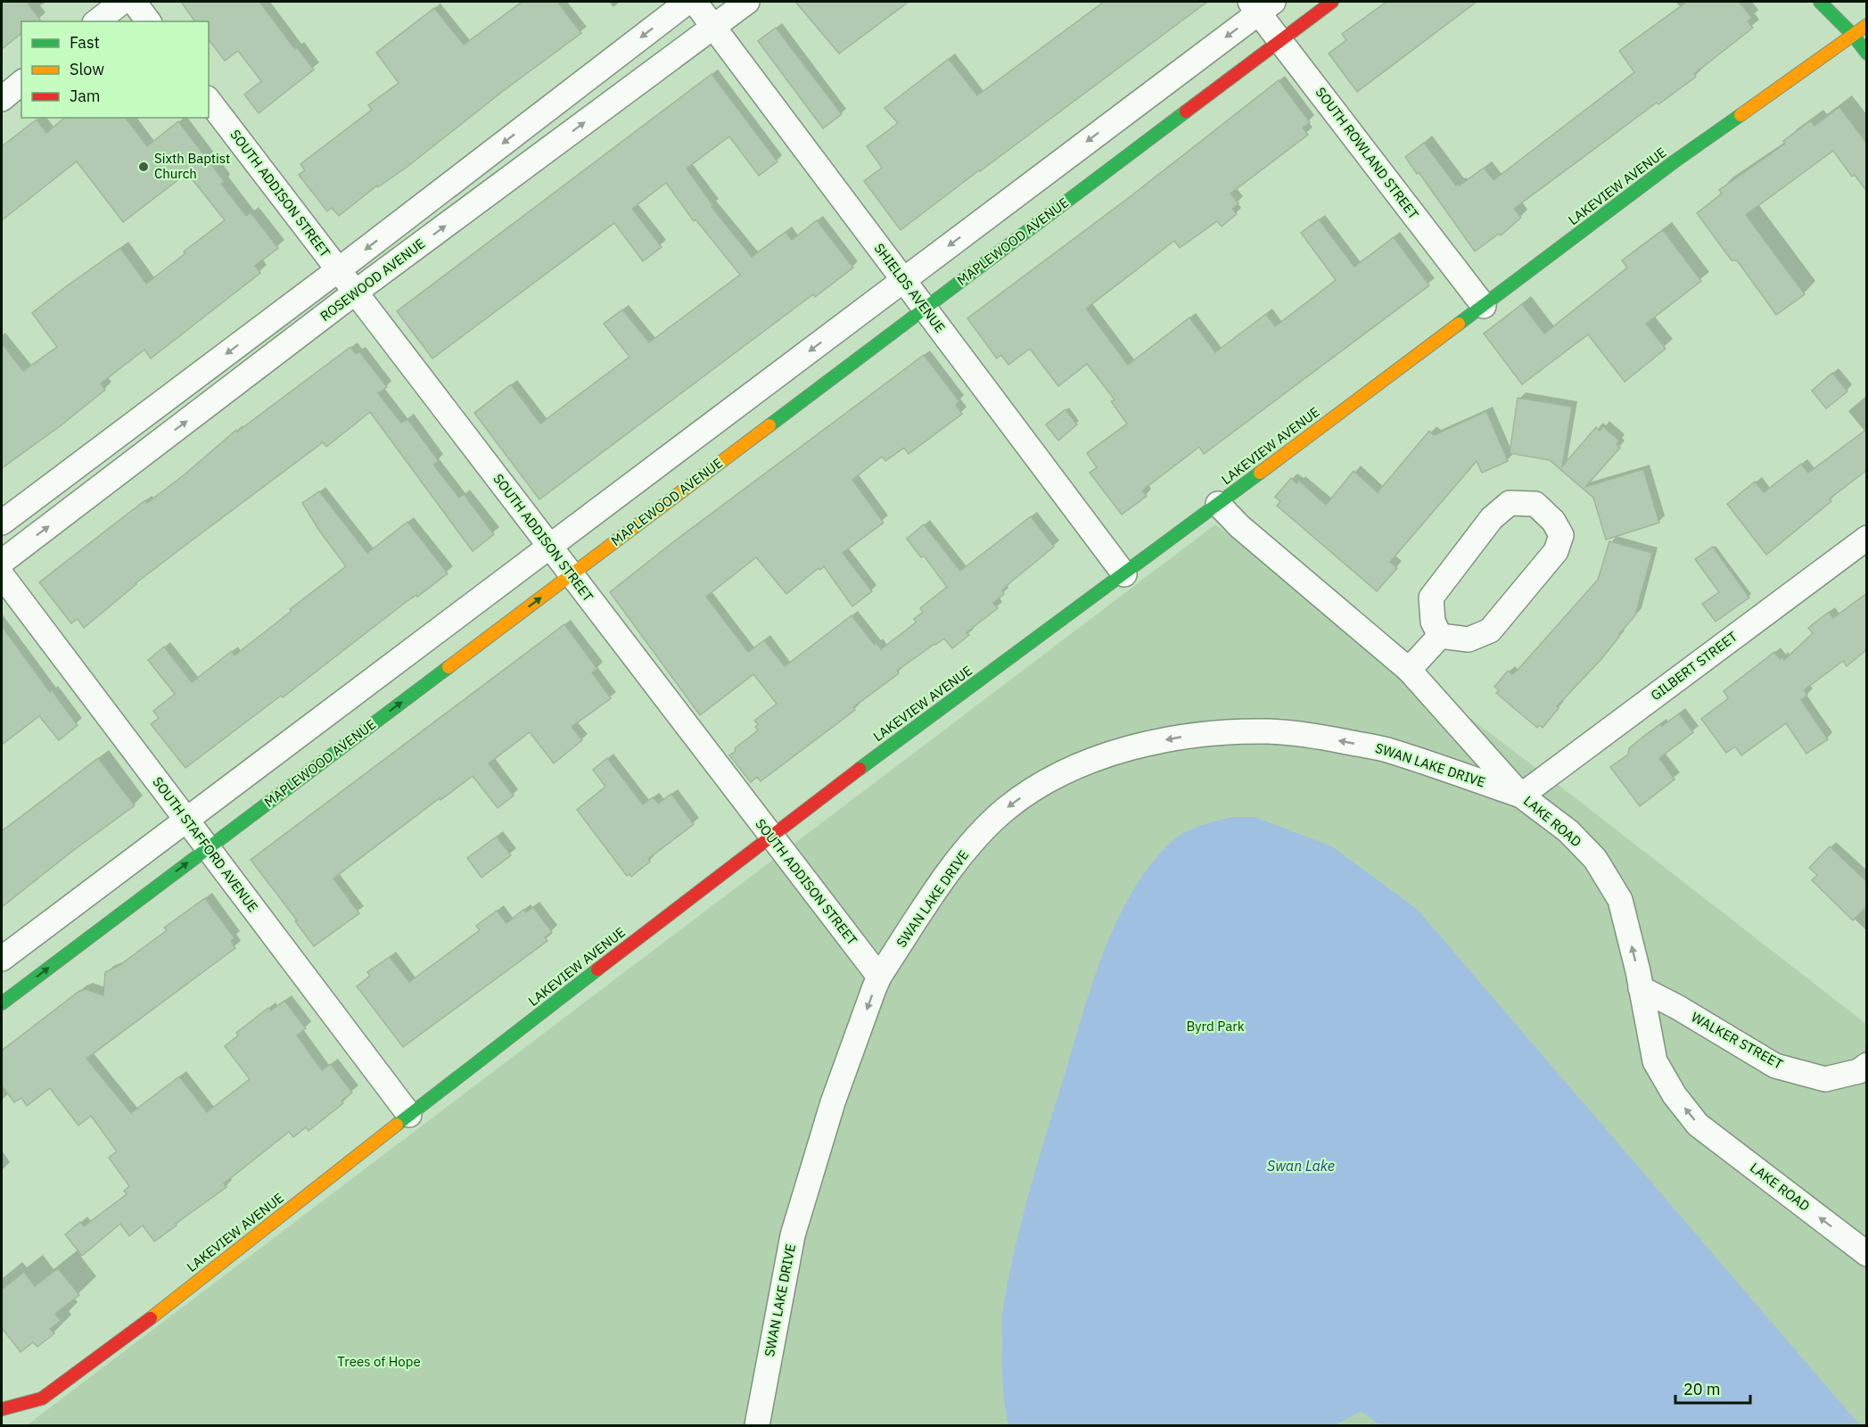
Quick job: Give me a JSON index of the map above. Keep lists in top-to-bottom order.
{
  "streets": {
    "street": [
      "SOUTH ROWLAND STREET",
      "LAKEVIEW AVENUE",
      "SOUTH ADDISON STREET",
      "MAPLEWOOD AVENUE",
      "ROSEWOOD AVENUE",
      "SHIELDS AVENUE",
      "GILBERT STREET",
      "SWAN LAKE DRIVE",
      "LAKE ROAD",
      "SOUTH STAFFORD AVENUE",
      "WALKER STREET"
    ]
  },
  "crossings": [
    ["SOUTH ROWLAND STREET", "LAKEVIEW AVENUE"],
    ["SOUTH ROWLAND STREET", "MAPLEWOOD AVENUE"],
    ["LAKEVIEW AVENUE", "SOUTH ADDISON STREET"],
    ["LAKEVIEW AVENUE", "SHIELDS AVENUE"],
    ["LAKEVIEW AVENUE", "LAKE ROAD"],
    ["LAKEVIEW AVENUE", "SOUTH STAFFORD AVENUE"],
    ["SOUTH ADDISON STREET", "MAPLEWOOD AVENUE"],
    ["SOUTH ADDISON STREET", "ROSEWOOD AVENUE"],
    ["SOUTH ADDISON STREET", "SWAN LAKE DRIVE"],
    ["MAPLEWOOD AVENUE", "SHIELDS AVENUE"],
    ["MAPLEWOOD AVENUE", "SOUTH STAFFORD AVENUE"],
    ["ROSEWOOD AVENUE", "SHIELDS AVENUE"],
    ["GILBERT STREET", "SWAN LAKE DRIVE"],
    ["GILBERT STREET", "LAKE ROAD"],
    ["SWAN LAKE DRIVE", "LAKE ROAD"],
    ["LAKE ROAD", "WALKER STREET"]
  ],
  "one_way": ["SWAN LAKE DRIVE", "LAKE ROAD"],
  "water": ["Swan Lake"],
  "parks": ["Byrd Park", "Trees of Hope"],
  "places": ["Sixth Baptist Church"],
  "legend": ["Fast", "Slow", "Jam"],
  "scale_bar": "20 m"
}
